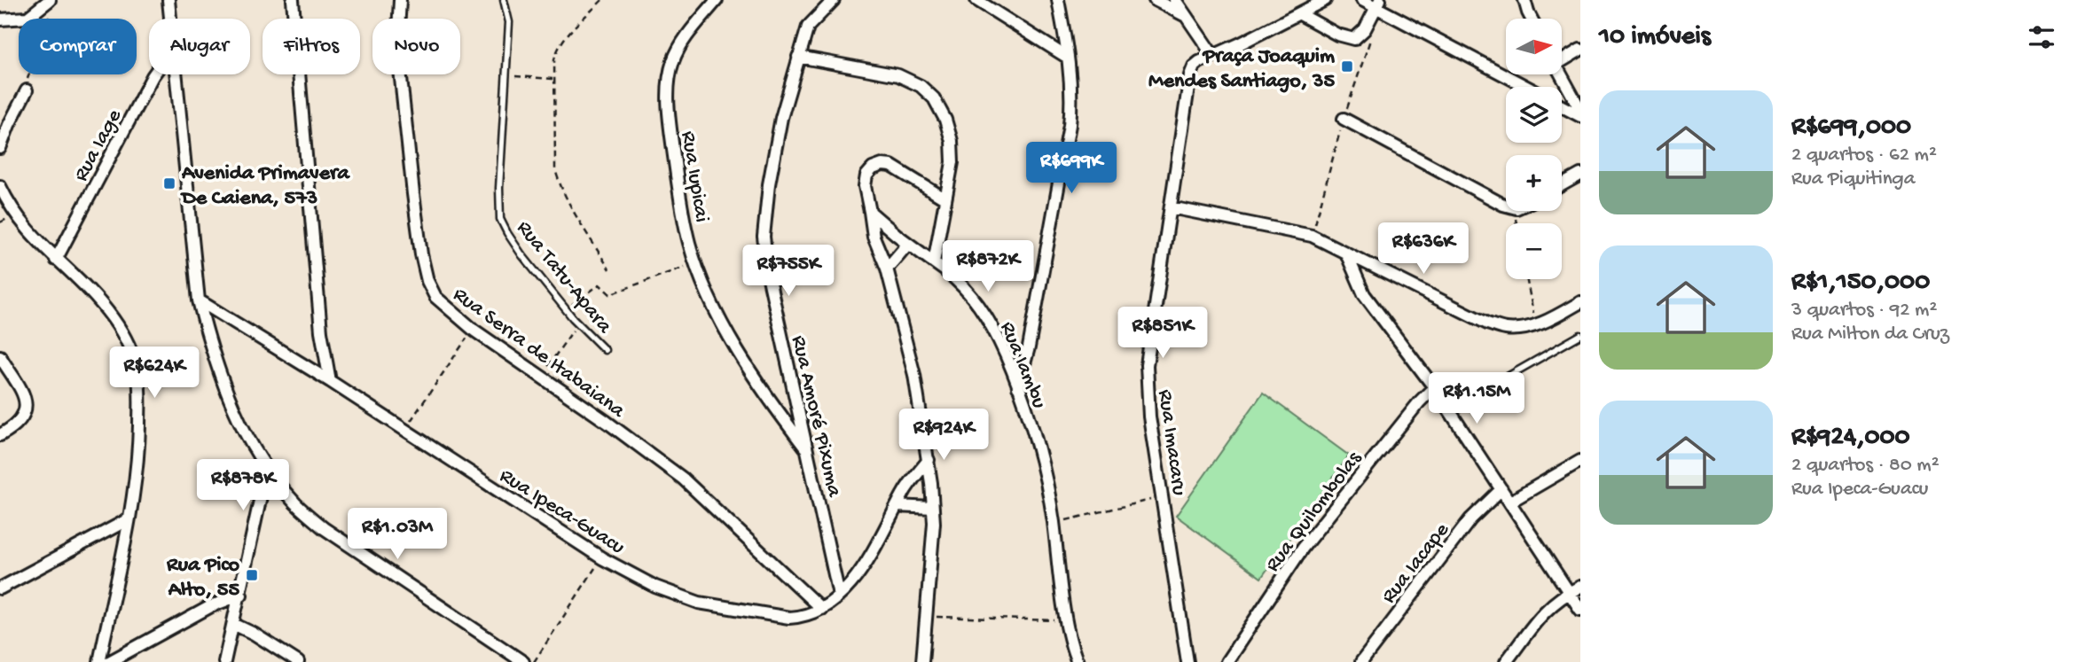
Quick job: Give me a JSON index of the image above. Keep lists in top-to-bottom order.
{
  "streets": {
    "street": [
      "Rua Iage",
      "Rua Iupicai",
      "Rua Serra de Itabaiana",
      "Rua Iambu",
      "Rua Amoré Pixuma",
      "Rua Imacaru",
      "Rua Ipeca-Guacu",
      "Rua Quilombolas",
      "Rua Iacape"
    ],
    "lane": ["Rua Tatu-Apara"]
  },
  "crossings": [
    ["Rua Iupicai", "Rua Amoré Pixuma"],
    ["Rua Serra de Itabaiana", "Rua Ipeca-Guacu"],
    ["Rua Amoré Pixuma", "Rua Ipeca-Guacu"]
  ],
  "places": {
    "transit": ["Praça Joaquim Mendes Santiago, 35", "Avenida Primavera De Caiena, 573", "Rua Pico Alto, 55"]
  },
  "north": "right",
  "page": {
    "heading": "10 imóveis",
    "map_buttons": ["+", "−"],
    "chip": [
      "Comprar",
      "Alugar",
      "Filtros",
      "Novo"
    ],
    "list": [
      {
        "name": "R$699,000",
        "note": "2 quartos · 62 m² · Rua Piquitinga"
      },
      {
        "name": "R$1,150,000",
        "note": "3 quartos · 92 m² · Rua Milton da Cruz"
      },
      {
        "name": "R$924,000",
        "note": "2 quartos · 80 m² · Rua Ipeca-Guacu"
      }
    ],
    "price": [
      "R$699K",
      "R$636K",
      "R$872K",
      "R$755K",
      "R$851K",
      "R$624K",
      "R$1.15M",
      "R$924K",
      "R$878K",
      "R$1.03M"
    ]
  }
}
